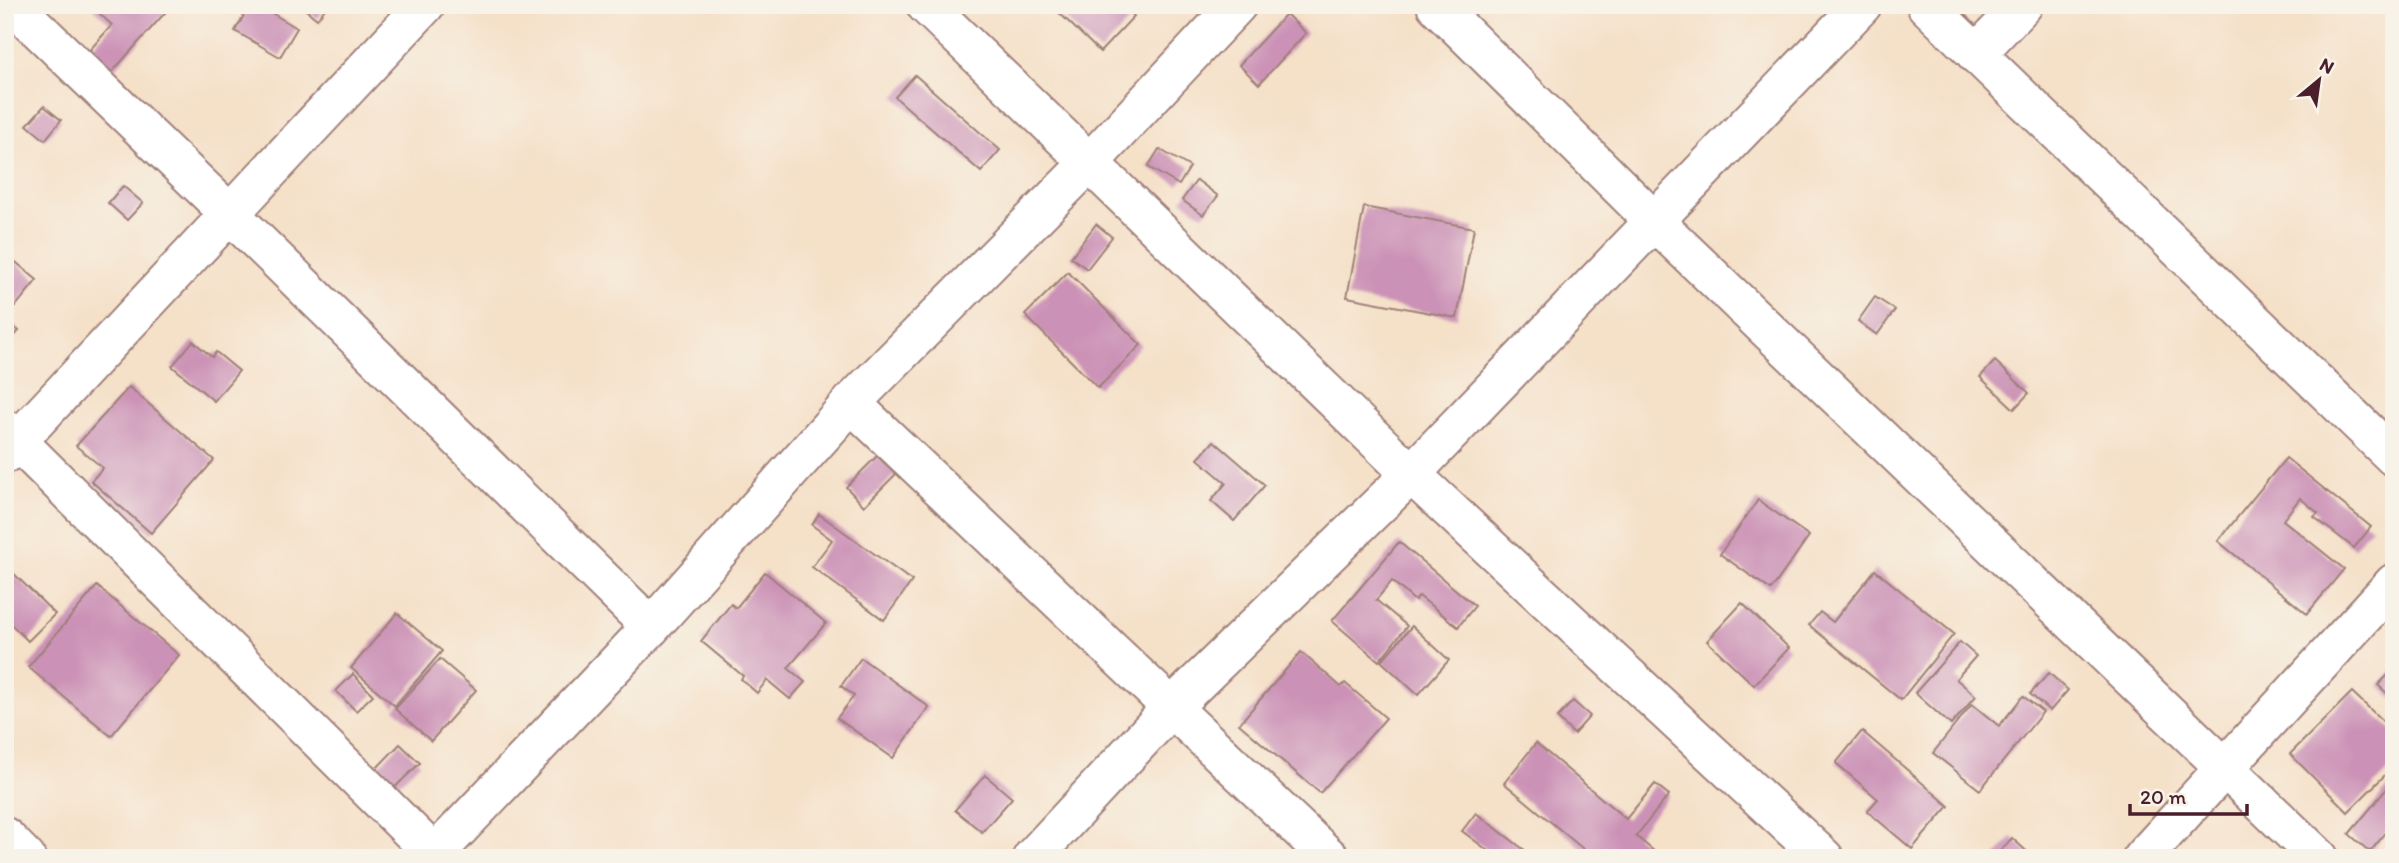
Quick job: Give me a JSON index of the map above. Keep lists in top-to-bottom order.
{
  "scale_bar": "20 m",
  "north": "top right"
}
